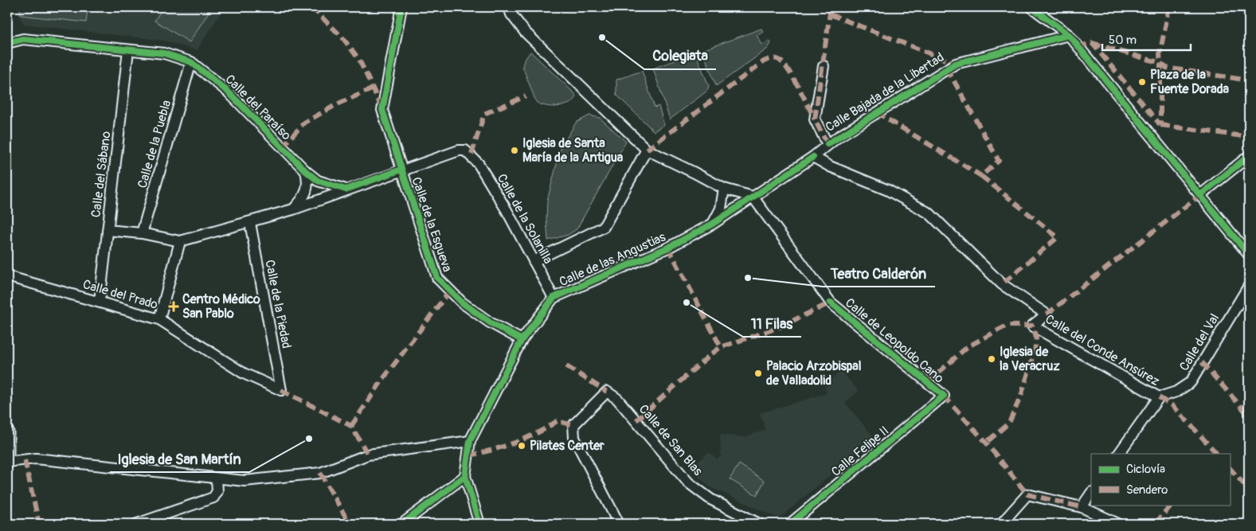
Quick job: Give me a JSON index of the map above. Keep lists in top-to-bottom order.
{
  "streets": {
    "street": [
      "Calle Bajada de la Libertad",
      "Calle del Paraíso",
      "Calle de la Puebla",
      "Calle del Sábano",
      "Calle de la Solanilla",
      "Calle de la Esgueva",
      "Calle de las Angustias",
      "Calle del Prado",
      "Calle de la Piedad",
      "Calle de Leopoldo Cano",
      "Calle del Val",
      "Calle del Conde Ansúrez",
      "Calle de San Blas",
      "Calle Felipe II"
    ]
  },
  "crossings": [
    ["Calle Bajada de la Libertad", "Calle de las Angustias"],
    ["Calle Bajada de la Libertad", "Calle de Leopoldo Cano"],
    ["Calle Bajada de la Libertad", "Calle del Conde Ansúrez"],
    ["Calle del Paraíso", "Calle de la Puebla"],
    ["Calle del Paraíso", "Calle del Sábano"],
    ["Calle del Sábano", "Calle del Prado"],
    ["Calle de la Solanilla", "Calle de la Esgueva"],
    ["Calle de la Solanilla", "Calle de las Angustias"],
    ["Calle de la Esgueva", "Calle de las Angustias"],
    ["Calle de las Angustias", "Calle de Leopoldo Cano"],
    ["Calle del Prado", "Calle de la Piedad"],
    ["Calle de Leopoldo Cano", "Calle Felipe II"],
    ["Calle del Val", "Calle del Conde Ansúrez"]
  ],
  "places": {
    "other": [
      "Colegiata",
      "Plaza de la Fuente Dorada",
      "Iglesia de Santa María de la Antigua",
      "Teatro Calderón",
      "11 Filas",
      "Iglesia de la Veracruz",
      "Palacio Arzobispal de Valladolid",
      "Iglesia de San Martín",
      "Pilates Center"
    ],
    "health": ["Centro Médico San Pablo"]
  },
  "legend": ["Ciclovía", "Sendero"],
  "scale_bar": "50 m"
}
